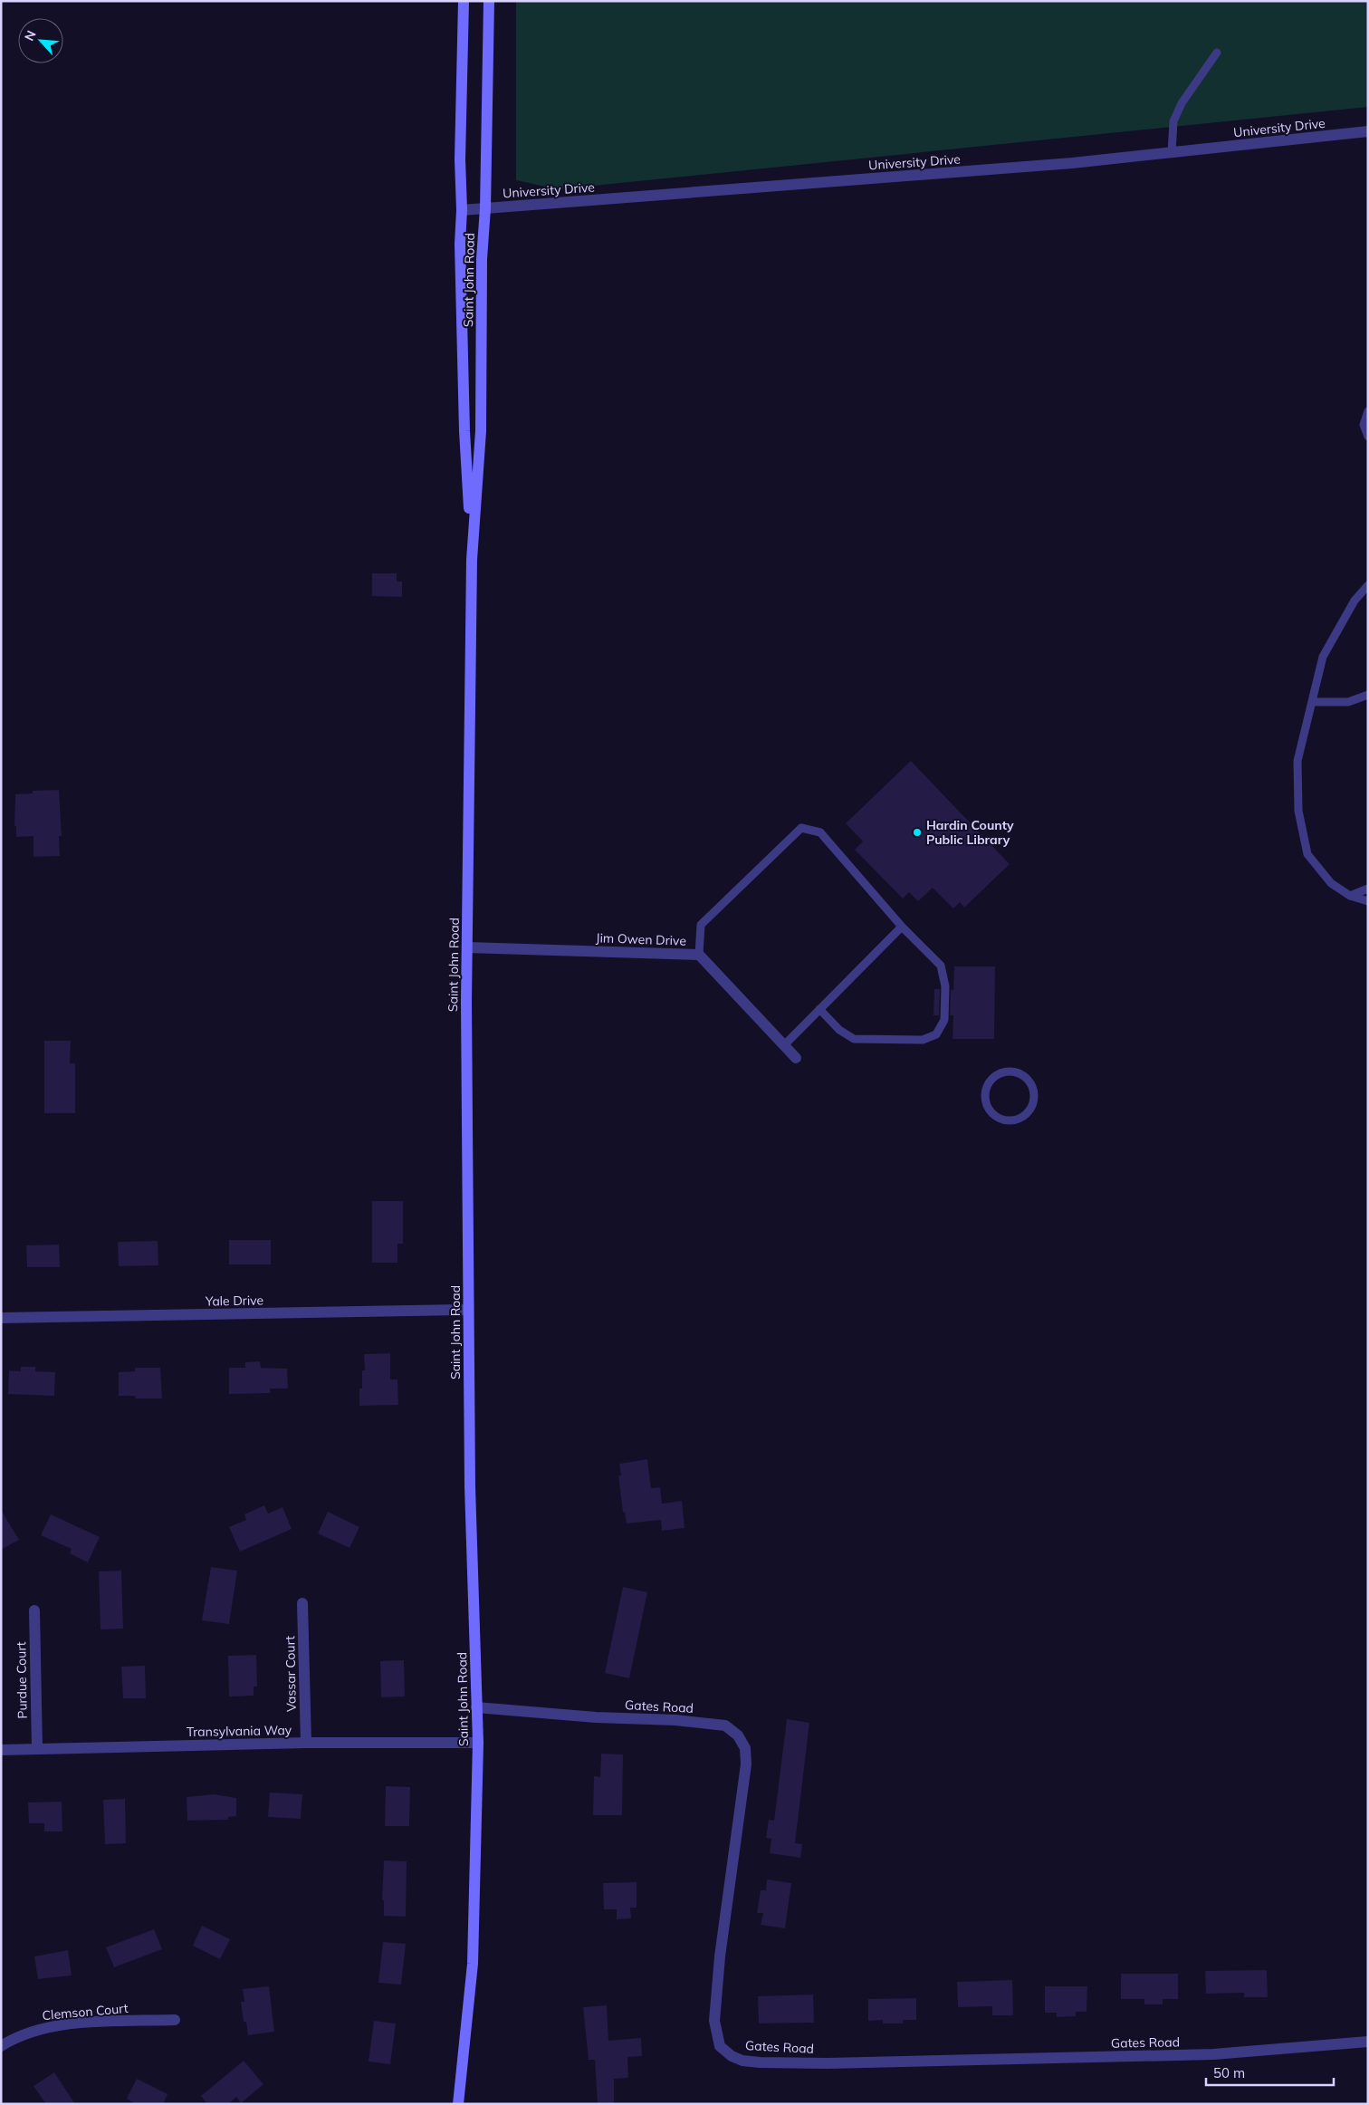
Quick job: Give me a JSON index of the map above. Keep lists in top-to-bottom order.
{
  "streets": {
    "street": [
      "University Drive",
      "Saint John Road",
      "Jim Owen Drive",
      "Yale Drive",
      "Vassar Court",
      "Purdue Court",
      "Gates Road",
      "Transylvania Way",
      "Clemson Court"
    ]
  },
  "crossings": [
    ["University Drive", "Saint John Road"],
    ["Saint John Road", "Jim Owen Drive"],
    ["Saint John Road", "Yale Drive"],
    ["Saint John Road", "Gates Road"],
    ["Saint John Road", "Transylvania Way"],
    ["Vassar Court", "Transylvania Way"],
    ["Purdue Court", "Transylvania Way"]
  ],
  "places": ["Hardin County Public Library"],
  "scale_bar": "50 m",
  "north": "top left"
}
